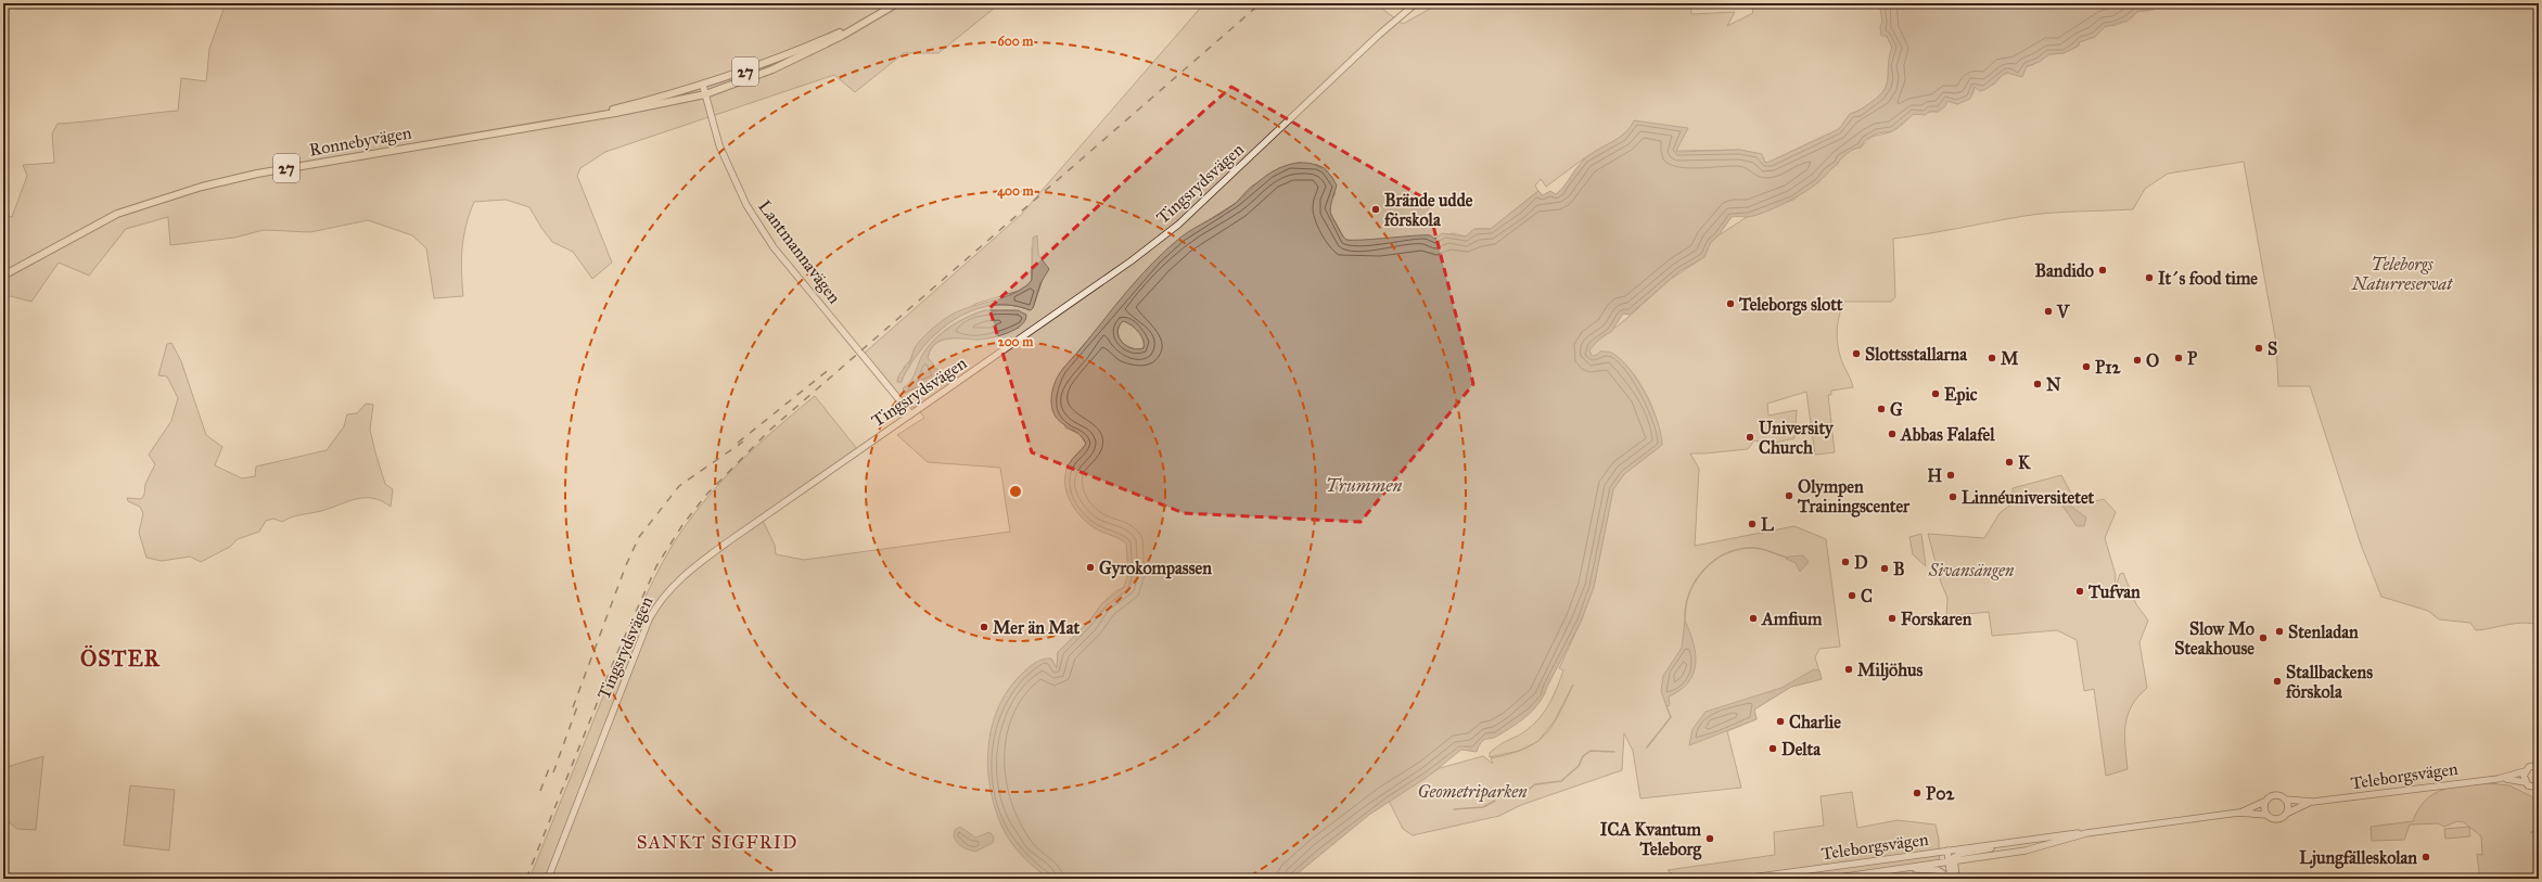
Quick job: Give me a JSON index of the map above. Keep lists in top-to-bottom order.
{
  "streets": {
    "main road": ["27", "Ronnebyvägen"],
    "street": ["Tingsrydsvägen", "Lantmannavägen", "Teleborgsvägen"]
  },
  "crossings": [
    ["Ronnebyvägen", "Lantmannavägen"],
    ["Tingsrydsvägen", "Lantmannavägen"]
  ],
  "districts": ["ÖSTER", "SANKT SIGFRID"],
  "water": ["Trummen"],
  "parks": ["Teleborgs Naturreservat", "Sivansängen", "Geometriparken"],
  "places": [
    "Brände udde förskola",
    "Bandido",
    "It´s food time",
    "Teleborgs slott",
    "V",
    "S",
    "Slottsstallarna",
    "M",
    "P",
    "O",
    "P12",
    "N",
    "Epic",
    "G",
    "Abbas Falafel",
    "University Church",
    "K",
    "H",
    "Olympen Trainingscenter",
    "Linnéuniversitetet",
    "L",
    "D",
    "Gyrokompassen",
    "B",
    "Tufvan",
    "C",
    "Amfium",
    "Forskaren",
    "Mer än Mat",
    "Stenladan",
    "Slow Mo Steakhouse",
    "Miljöhus",
    "Stallbackens förskola",
    "Charlie",
    "Delta",
    "P02",
    "ICA Kvantum Teleborg",
    "Ljungfälleskolan"
  ],
  "rings": ["600 m", "400 m", "200 m"]
}
